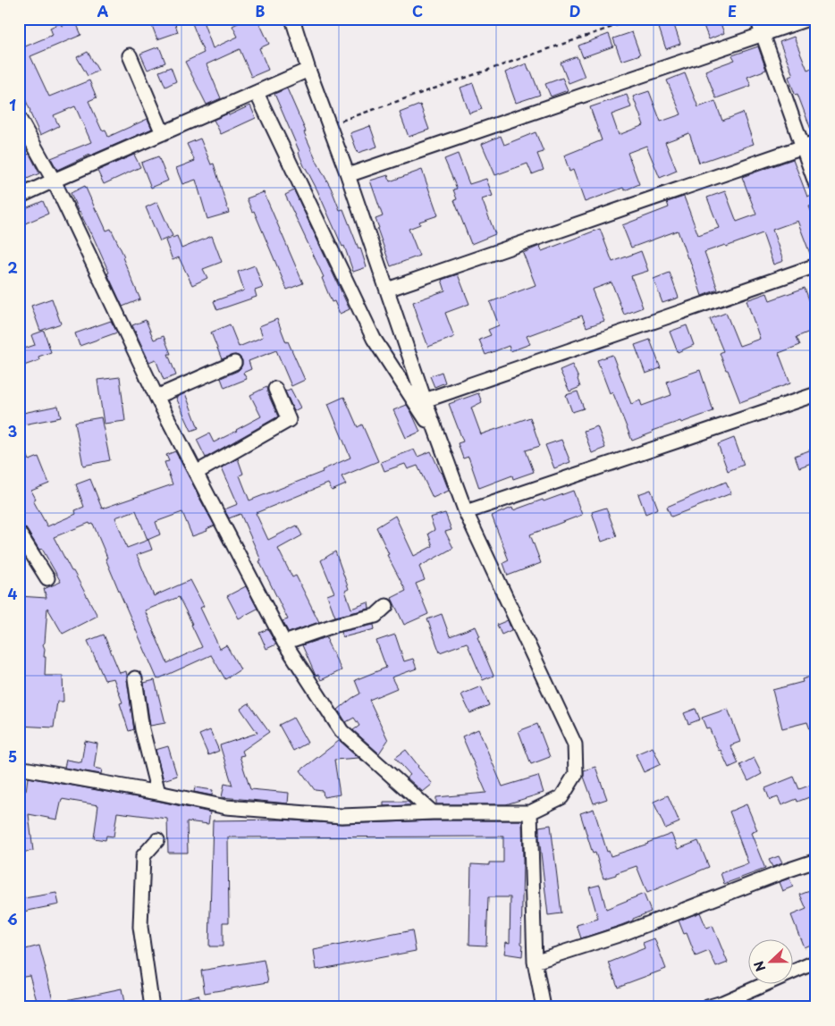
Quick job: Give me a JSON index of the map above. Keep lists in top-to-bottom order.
{
  "north": "left",
  "grid": {
    "columns": [
      "A",
      "B",
      "C",
      "D",
      "E"
    ],
    "rows": [
      "1",
      "2",
      "3",
      "4",
      "5",
      "6"
    ]
  }
}
